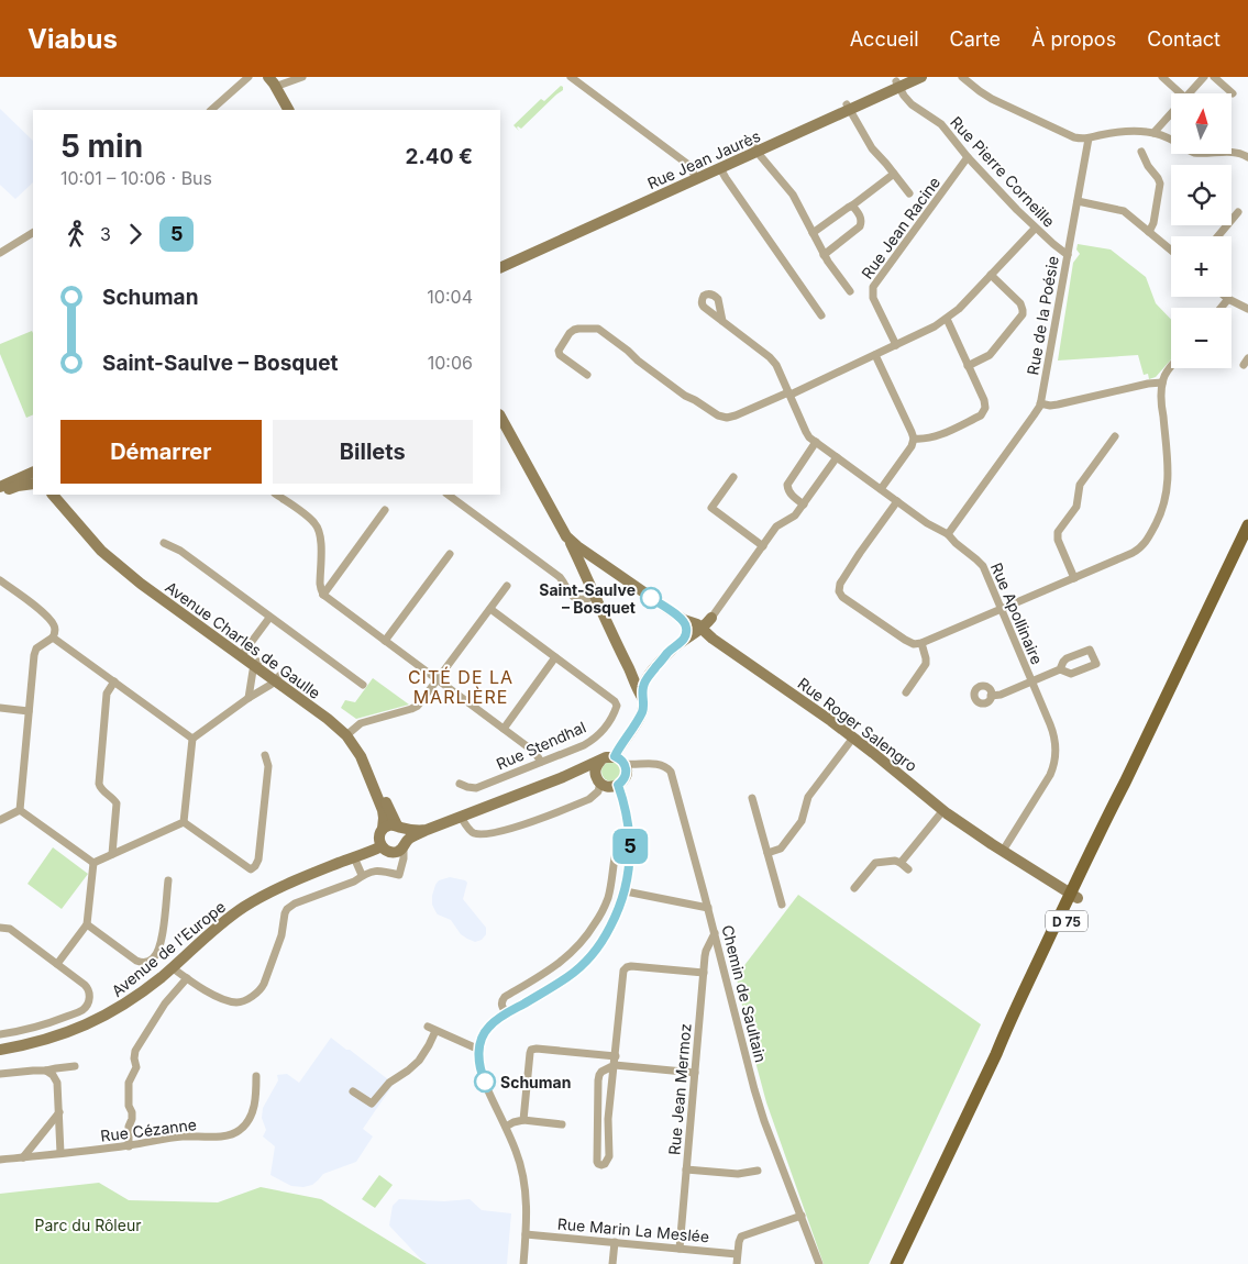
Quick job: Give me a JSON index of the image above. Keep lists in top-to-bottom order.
{
  "streets": {
    "main road": ["D 75"],
    "street": [
      "Rue Jean Jaurès",
      "Rue Pierre Corneille",
      "Rue Jean Racine",
      "Rue de la Poésie",
      "Rue Apollinaire",
      "Avenue Charles de Gaulle",
      "Rue Roger Salengro",
      "Rue Stendhal",
      "Avenue de l'Europe",
      "Chemin de Saultain",
      "Rue Jean Mermoz",
      "Rue Cézanne",
      "Rue Marin La Meslée"
    ]
  },
  "crossings": [
    ["Rue Jean Jaurès", "Rue Pierre Corneille"],
    ["Rue Pierre Corneille", "Rue Jean Racine"],
    ["Rue Pierre Corneille", "Rue de la Poésie"],
    ["Rue de la Poésie", "Rue Apollinaire"],
    ["Rue Apollinaire", "Rue Roger Salengro"],
    ["Avenue Charles de Gaulle", "Avenue de l'Europe"],
    ["Rue Roger Salengro", "D 75"],
    ["Chemin de Saultain", "Rue Jean Mermoz"],
    ["Rue Jean Mermoz", "Rue Marin La Meslée"]
  ],
  "districts": ["CITÉ DE LA MARLIÈRE"],
  "parks": ["Parc du Rôleur"],
  "places": ["Saint-Saulve – Bosquet", "Schuman"],
  "lines": ["bus line 5"],
  "north": "top",
  "page": {
    "header": "Viabus",
    "nav": [
      "Accueil",
      "Carte",
      "À propos",
      "Contact"
    ],
    "on_map": "5",
    "map_buttons": ["+", "−"],
    "heading": ["5 min", "10:01 – 10:06 · Bus", "2.40 €"],
    "legs": ["3", "5"],
    "list": [
      {
        "name": "Schuman",
        "value": "10:04"
      },
      {
        "name": "Saint-Saulve – Bosquet",
        "value": "10:06"
      }
    ],
    "buttons": ["Démarrer", "Billets"]
  }
}
